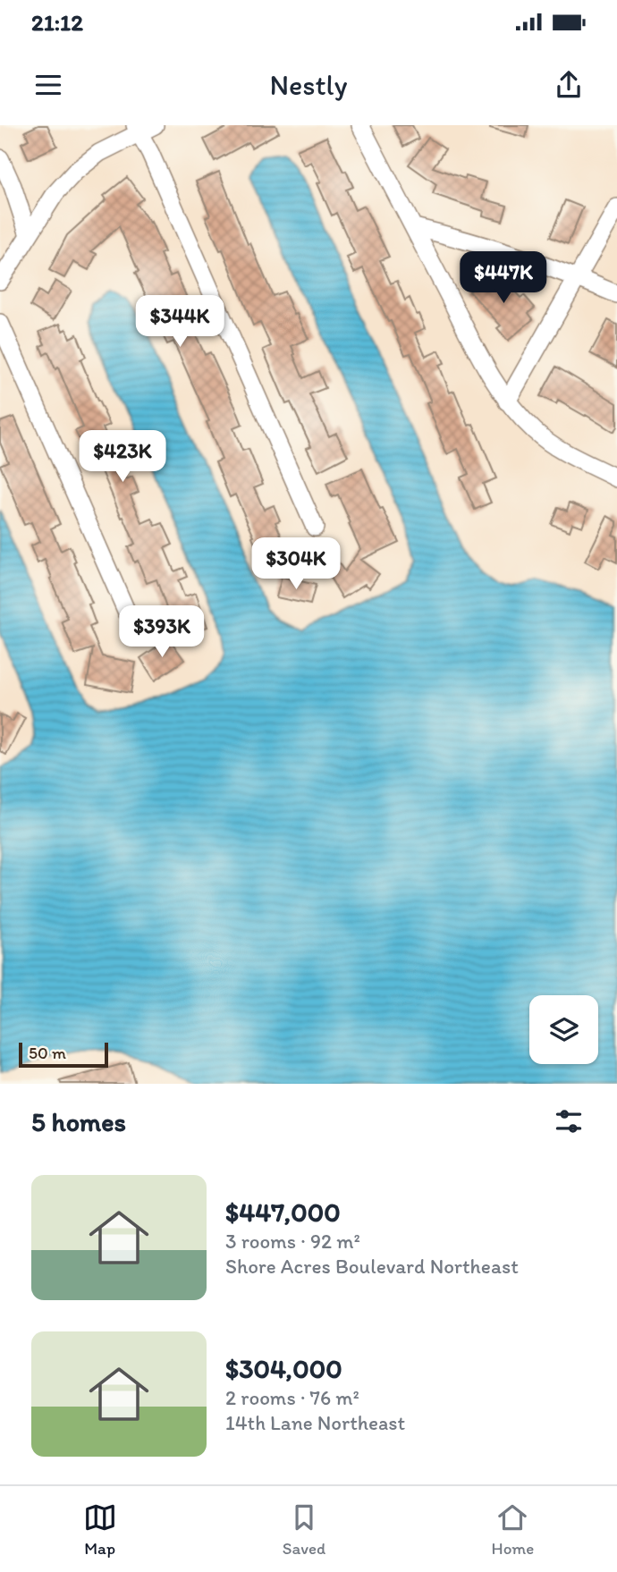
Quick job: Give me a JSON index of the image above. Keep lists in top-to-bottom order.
{
  "scale_bar": "50 m",
  "page": {
    "status": "21:12",
    "header": "Nestly",
    "price": [
      "$447K",
      "$344K",
      "$423K",
      "$304K",
      "$393K"
    ],
    "scale": "50 m",
    "heading": "5 homes",
    "list": [
      {
        "name": "$447,000",
        "note": "3 rooms · 92 m² · Shore Acres Boulevard Northeast"
      },
      {
        "name": "$304,000",
        "note": "2 rooms · 76 m² · 14th Lane Northeast"
      }
    ],
    "tabs": ["Map", "Saved", "Home"]
  }
}
